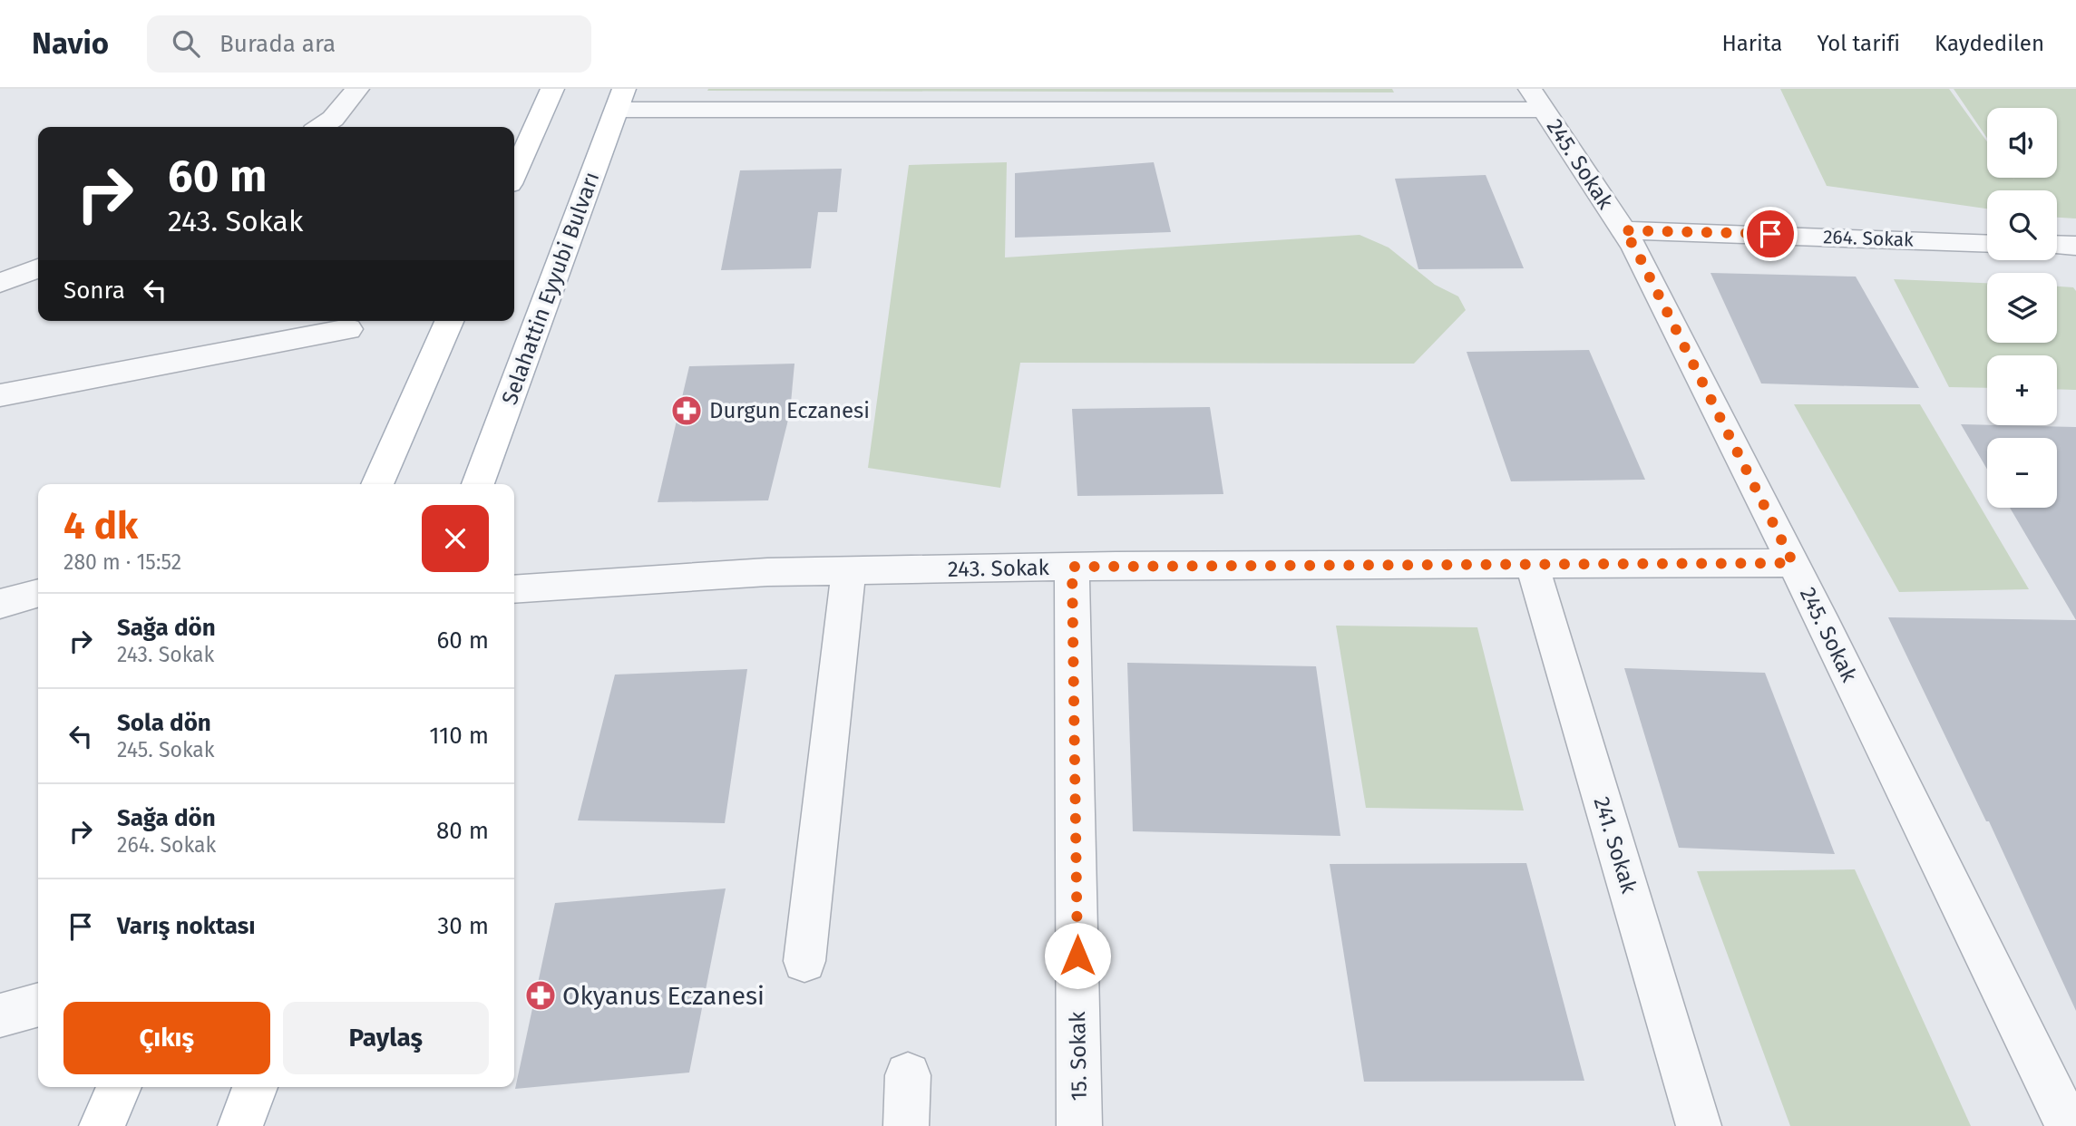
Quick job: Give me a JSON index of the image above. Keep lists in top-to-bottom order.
{
  "streets": {
    "main road": ["Selahattin Eyyubi Bulvarı"],
    "street": [
      "245. Sokak",
      "264. Sokak",
      "243. Sokak",
      "241. Sokak",
      "15. Sokak"
    ]
  },
  "crossings": [
    ["245. Sokak", "264. Sokak"],
    ["245. Sokak", "243. Sokak"],
    ["243. Sokak", "241. Sokak"],
    ["243. Sokak", "15. Sokak"]
  ],
  "places": {
    "pharmacy": ["Durgun Eczanesi", "Okyanus Eczanesi"]
  },
  "page": {
    "header": "Navio",
    "search": "Burada ara",
    "nav": ["Harita", "Yol tarifi", "Kaydedilen"],
    "map_buttons": ["+", "−"],
    "turn": ["60 m", "243. Sokak"],
    "then": "Sonra",
    "heading": ["4 dk", "280 m · 15:52"],
    "list": [
      {
        "name": "Sağa dön",
        "note": "243. Sokak",
        "value": "60 m"
      },
      {
        "name": "Sola dön",
        "note": "245. Sokak",
        "value": "110 m"
      },
      {
        "name": "Sağa dön",
        "note": "264. Sokak",
        "value": "80 m"
      },
      {
        "name": "Varış noktası",
        "value": "30 m"
      }
    ],
    "buttons": ["Çıkış", "Paylaş"]
  }
}
